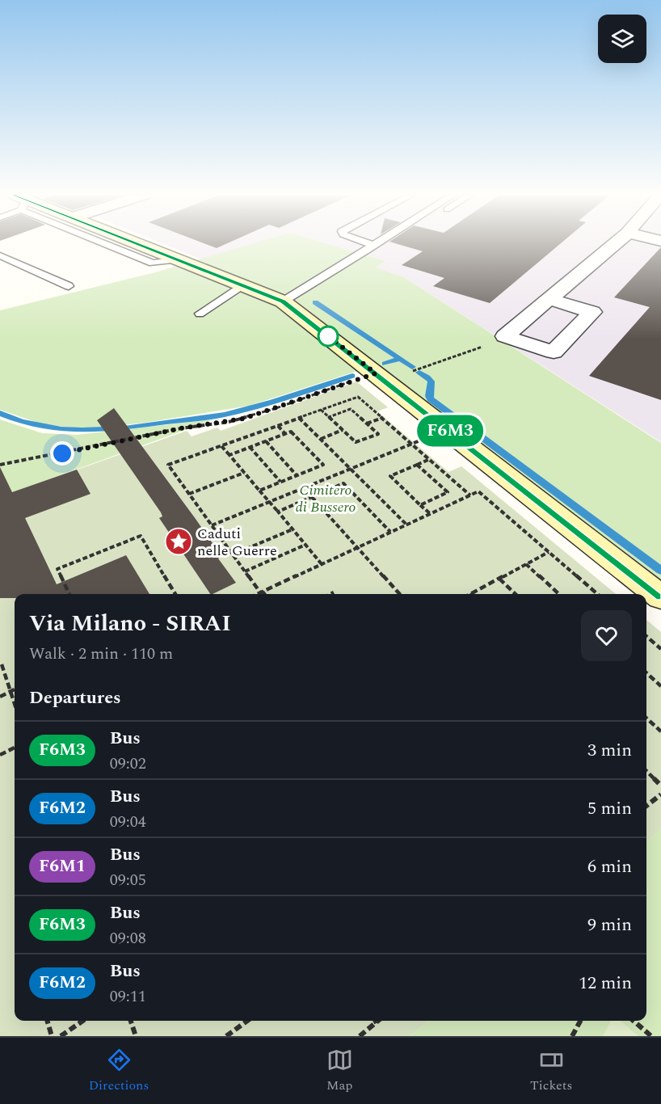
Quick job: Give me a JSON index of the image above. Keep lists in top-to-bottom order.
{
  "parks": ["Cimitero di Bussero"],
  "places": {
    "place": ["Caduti nelle Guerre"]
  },
  "lines": ["bus line F6M3"],
  "page": {
    "on_map": "F6M3",
    "heading": [
      ["Via Milano - SIRAI", "Walk · 2 min · 110 m"],
      "Departures"
    ],
    "list": [
      {
        "mark": "F6M3",
        "name": "Bus",
        "note": "09:02",
        "value": "3 min"
      },
      {
        "mark": "F6M2",
        "name": "Bus",
        "note": "09:04",
        "value": "5 min"
      },
      {
        "mark": "F6M1",
        "name": "Bus",
        "note": "09:05",
        "value": "6 min"
      },
      {
        "mark": "F6M3",
        "name": "Bus",
        "note": "09:08",
        "value": "9 min"
      },
      {
        "mark": "F6M2",
        "name": "Bus",
        "note": "09:11",
        "value": "12 min"
      }
    ],
    "tabs": ["Directions", "Map", "Tickets"]
  }
}
